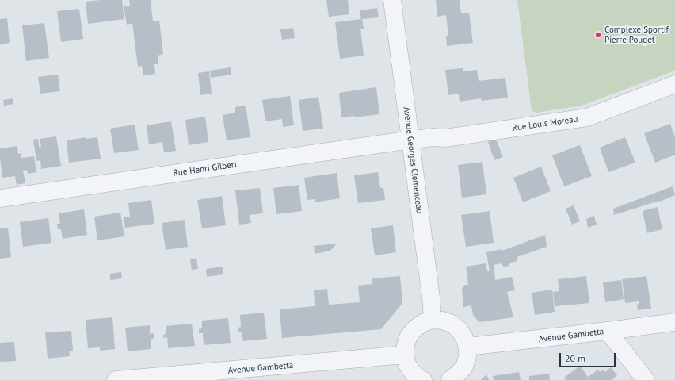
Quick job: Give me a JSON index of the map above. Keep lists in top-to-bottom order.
{
  "streets": {
    "street": [
      "Rue Louis Moreau",
      "Avenue Georges Clemenceau",
      "Rue Henri Gilbert",
      "Avenue Gambetta"
    ]
  },
  "crossings": [
    ["Rue Louis Moreau", "Avenue Georges Clemenceau"],
    ["Rue Louis Moreau", "Rue Henri Gilbert"],
    ["Avenue Georges Clemenceau", "Rue Henri Gilbert"]
  ],
  "places": ["Complexe Sportif Pierre Pouget"],
  "scale_bar": "20 m"
}
